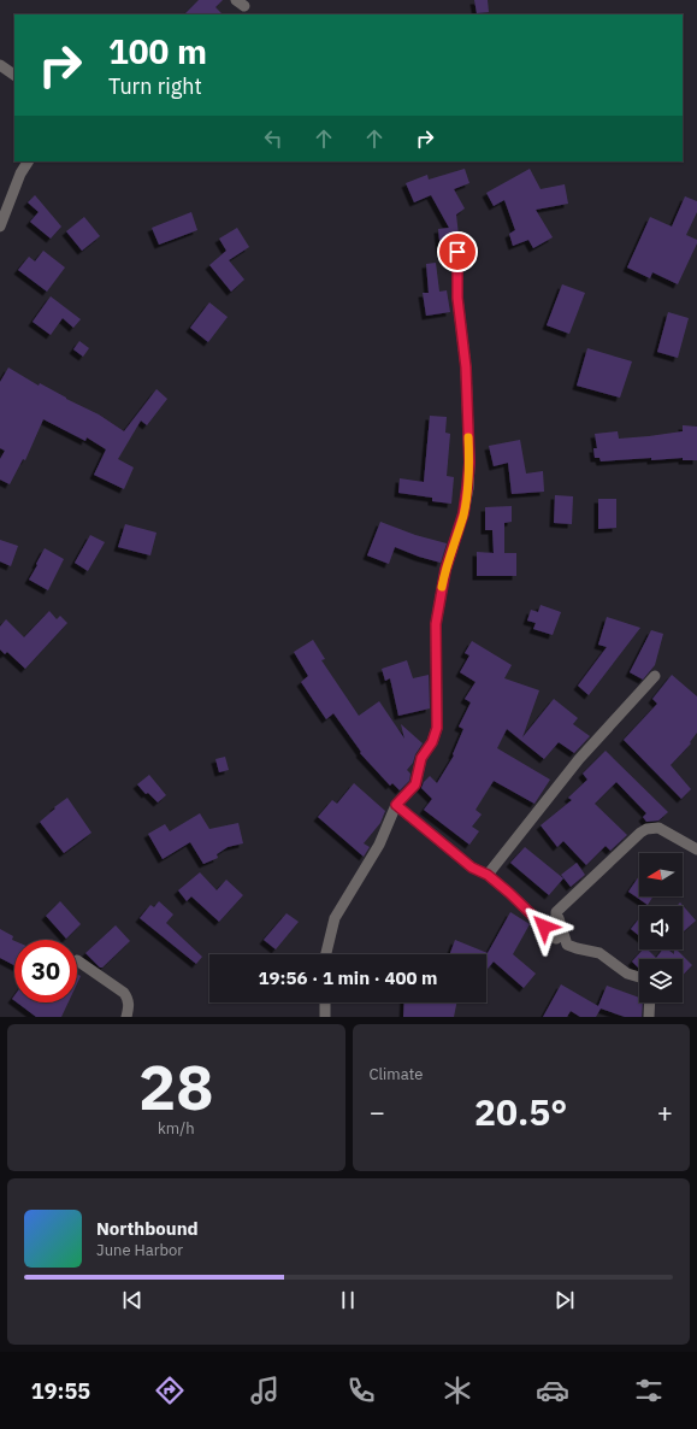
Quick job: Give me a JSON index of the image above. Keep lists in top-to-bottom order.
{
  "north": "left",
  "page": {
    "turn": ["100 m", "Turn right"],
    "limit": "30",
    "trip": "19:56 · 1 min · 400 m",
    "tile": [
      ["28", "km/h"],
      "Climate"
    ],
    "heat": ["−", "20.5°", "+"],
    "song": ["Northbound", "June Harbor"],
    "tabs": "19:55"
  }
}
